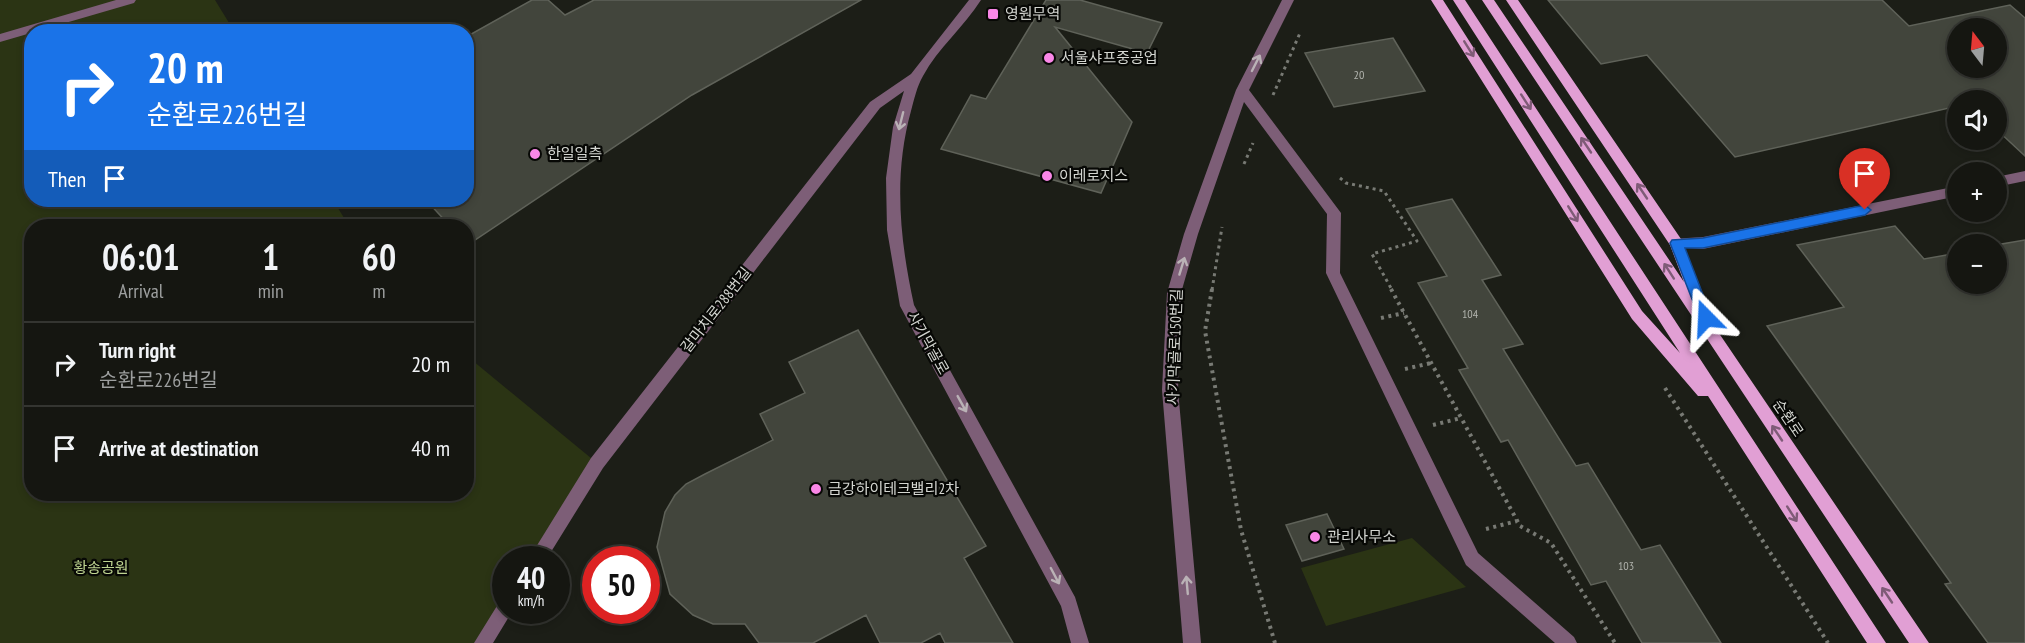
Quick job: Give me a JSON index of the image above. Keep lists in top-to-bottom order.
{
  "streets": {
    "main road": ["순환로"],
    "street": ["갈마치로288번길", "사기막골로", "사기막골로150번길"]
  },
  "crossings": [
    ["갈마치로288번길", "사기막골로"]
  ],
  "one_way": ["사기막골로", "사기막골로150번길"],
  "parks": ["황송공원"],
  "places": {
    "transit": ["영원무역"],
    "other": [
      "서울샤프중공업",
      "한일일측",
      "이레로지스",
      "금강하이테크밸리2차",
      "관리사무소"
    ]
  },
  "house_numbers": ["20", "104", "103"],
  "north": "top",
  "page": {
    "map_buttons": ["+", "−"],
    "turn": ["20 m", "순환로226번길"],
    "then": "Then",
    "eta": [
      "06:01",
      "Arrival",
      "1",
      "min",
      "60",
      "m"
    ],
    "list": [
      {
        "name": "Turn right",
        "note": "순환로226번길",
        "value": "20 m"
      },
      {
        "name": "Arrive at destination",
        "value": "40 m"
      }
    ],
    "speed": "40 km/h",
    "limit": "50"
  }
}
